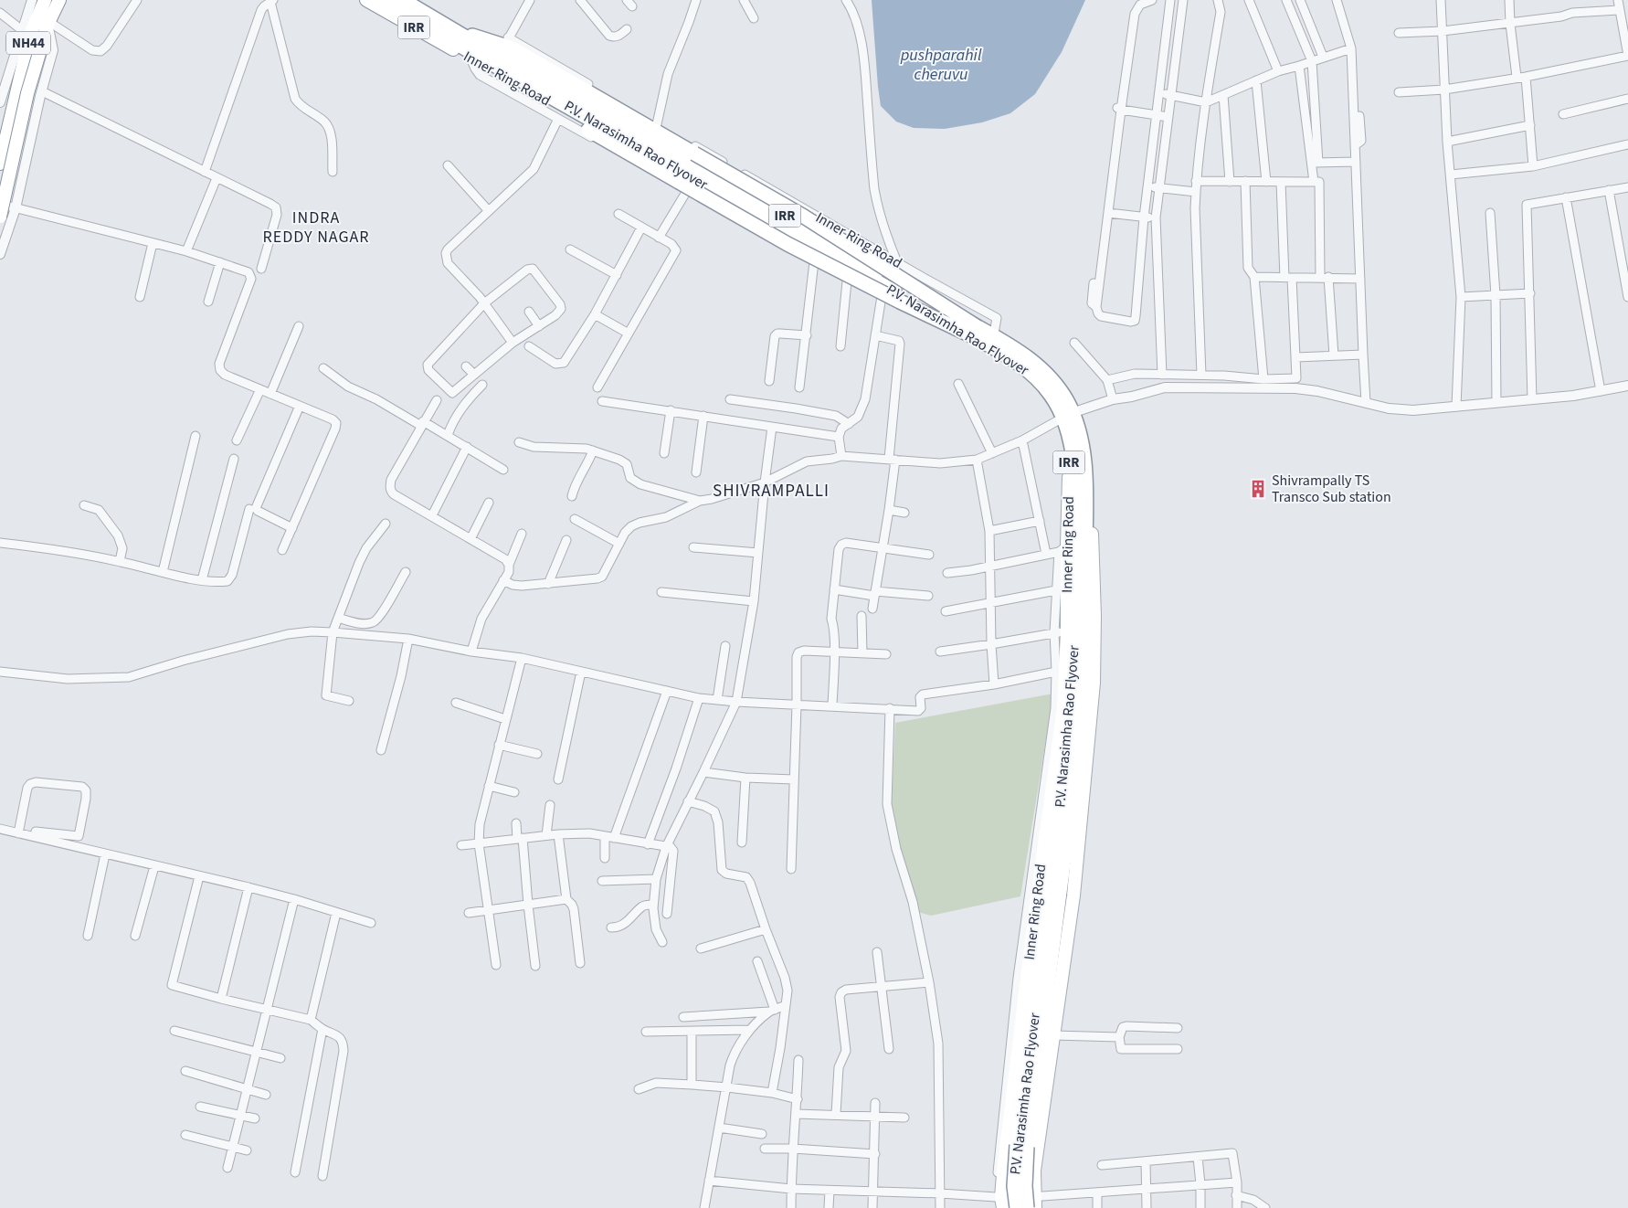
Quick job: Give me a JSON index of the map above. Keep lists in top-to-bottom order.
{
  "streets": {
    "highway": ["P.V. Narasimha Rao Flyover"],
    "main road": ["IRR", "NH44", "Inner Ring Road"]
  },
  "crossings": [
    ["Inner Ring Road", "P.V. Narasimha Rao Flyover"]
  ],
  "districts": ["INDRA REDDY NAGAR", "SHIVRAMPALLI"],
  "water": ["pushparahil cheruvu"],
  "places": {
    "building": ["Shivrampally TS Transco Sub station"]
  }
}
